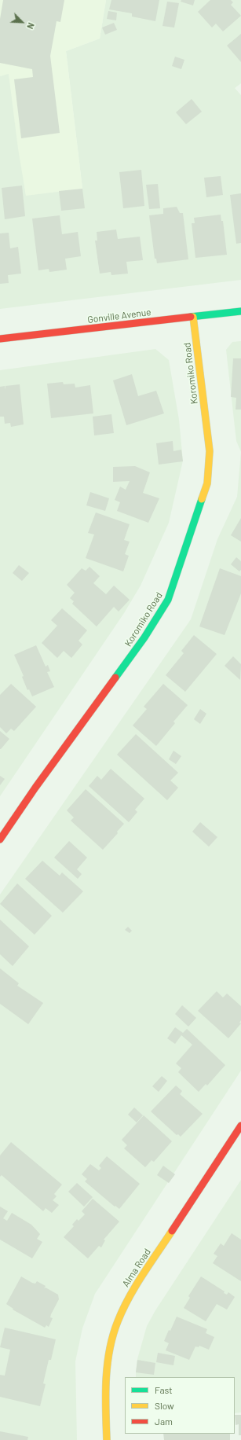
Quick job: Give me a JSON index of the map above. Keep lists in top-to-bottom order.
{
  "streets": {
    "street": ["Gonville Avenue", "Koromiko Road", "Alma Road"]
  },
  "crossings": [
    ["Gonville Avenue", "Koromiko Road"]
  ],
  "legend": ["Fast", "Slow", "Jam"],
  "north": "bottom right"
}
